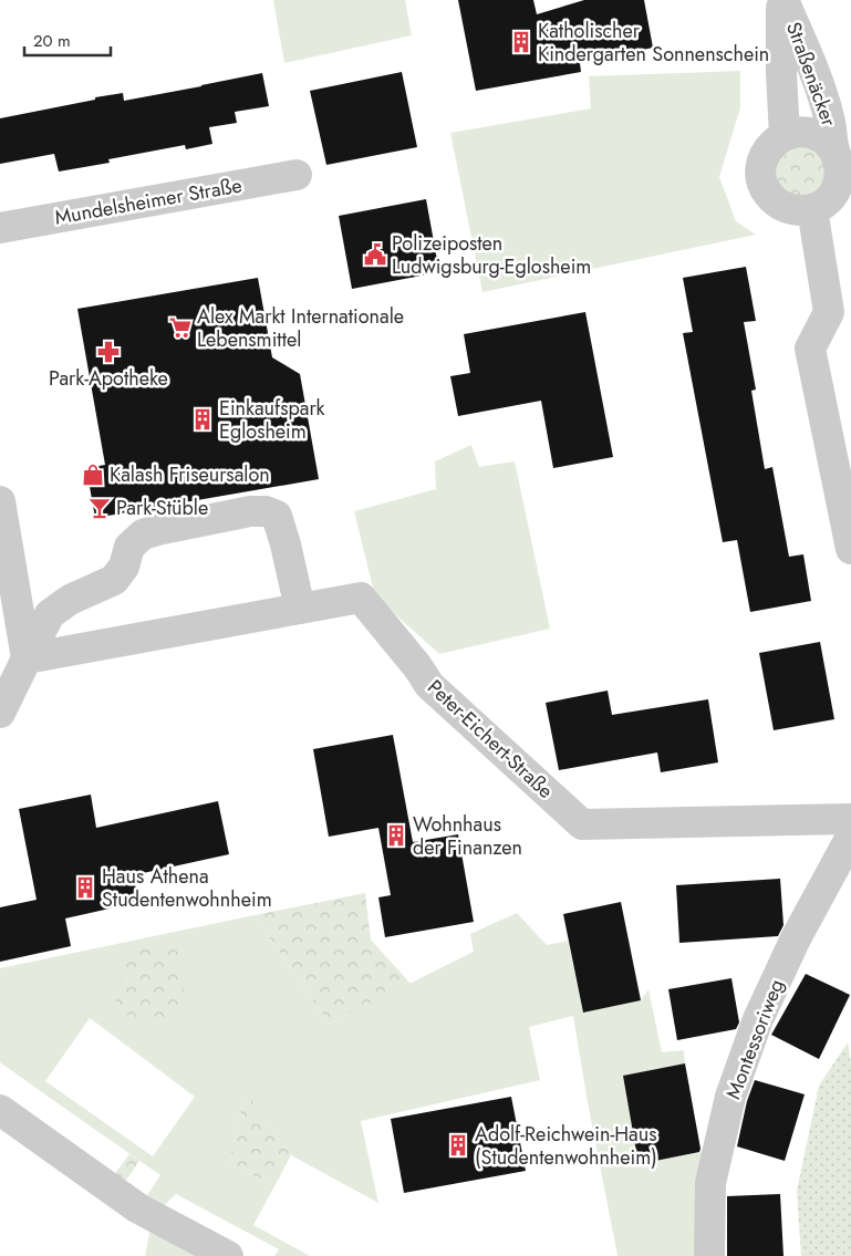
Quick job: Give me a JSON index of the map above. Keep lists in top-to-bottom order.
{
  "streets": {
    "street": [
      "Straßenäcker",
      "Mundelsheimer Straße",
      "Peter-Eichert-Straße",
      "Montessoriweg"
    ]
  },
  "places": {
    "building": [
      "Katholischer Kindergarten Sonnenschein",
      "Einkaufspark Eglosheim",
      "Wohnhaus der Finanzen",
      "Haus Athena Studentenwohnheim",
      "Adolf-Reichwein-Haus (Studentenwohnheim)"
    ],
    "public building": ["Polizeiposten Ludwigsburg-Eglosheim"],
    "supermarket": ["Alex Markt Internationale Lebensmittel"],
    "pharmacy": ["Park-Apotheke"],
    "shop": ["Kalash Friseursalon"],
    "bar": ["Park-Stüble"]
  },
  "scale_bar": "20 m"
}
